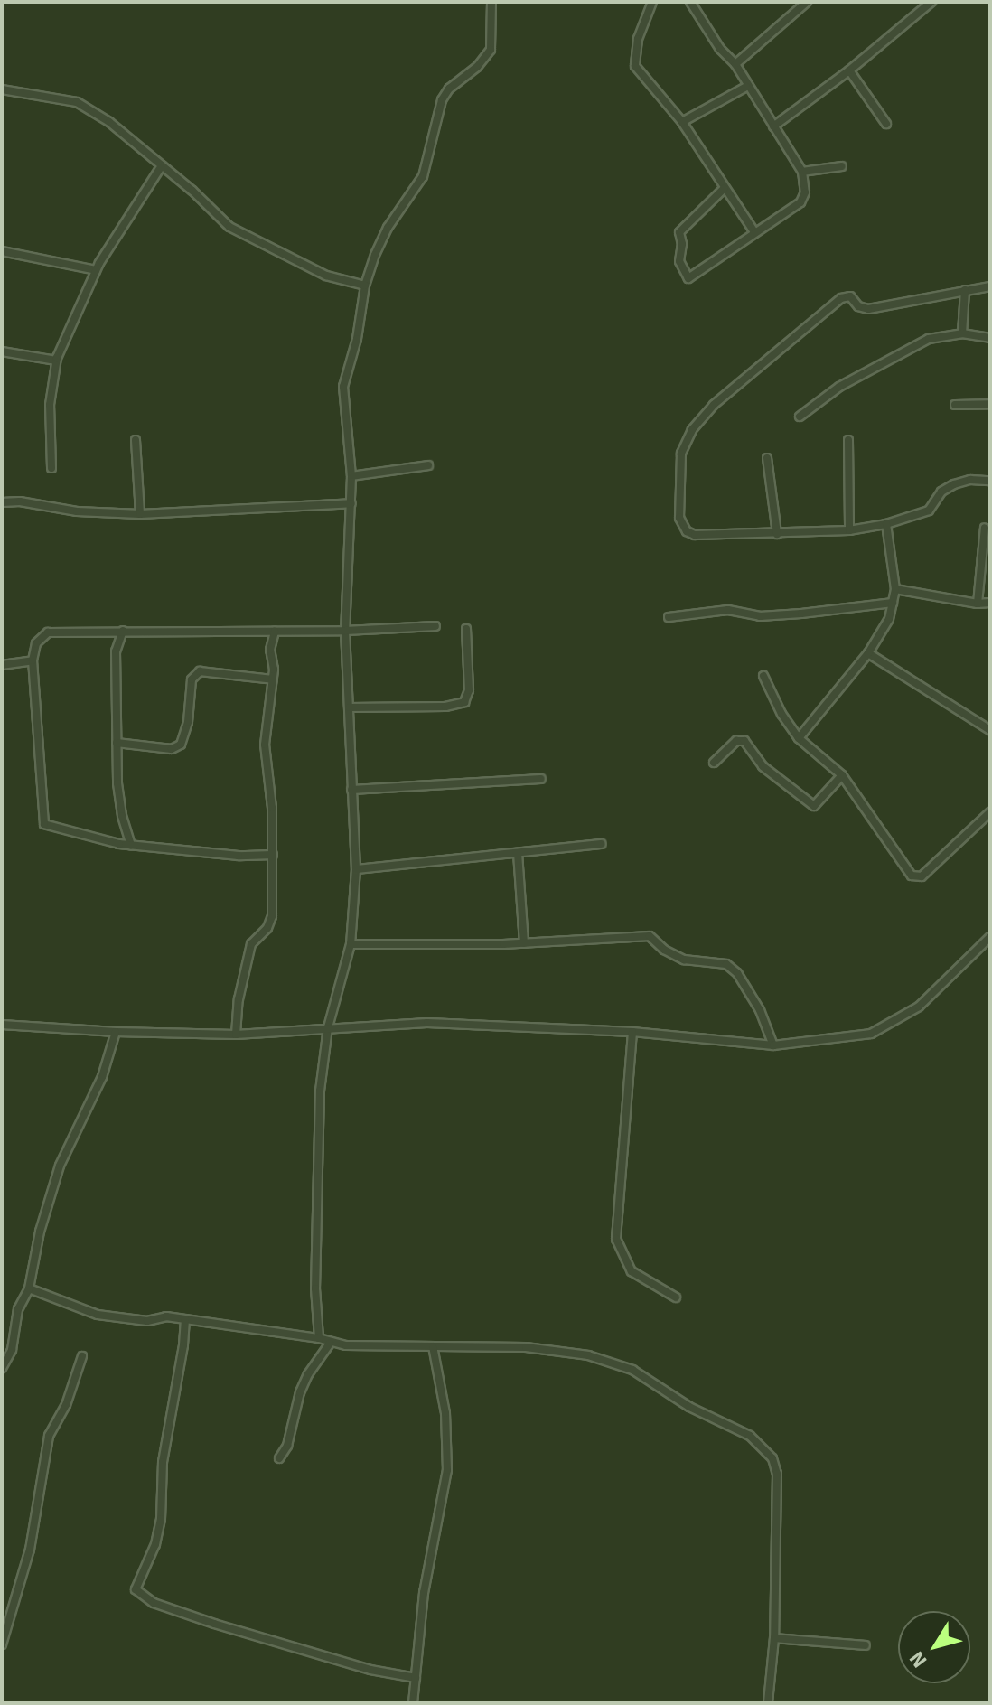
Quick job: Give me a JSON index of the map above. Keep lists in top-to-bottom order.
{
  "north": "bottom left"
}
